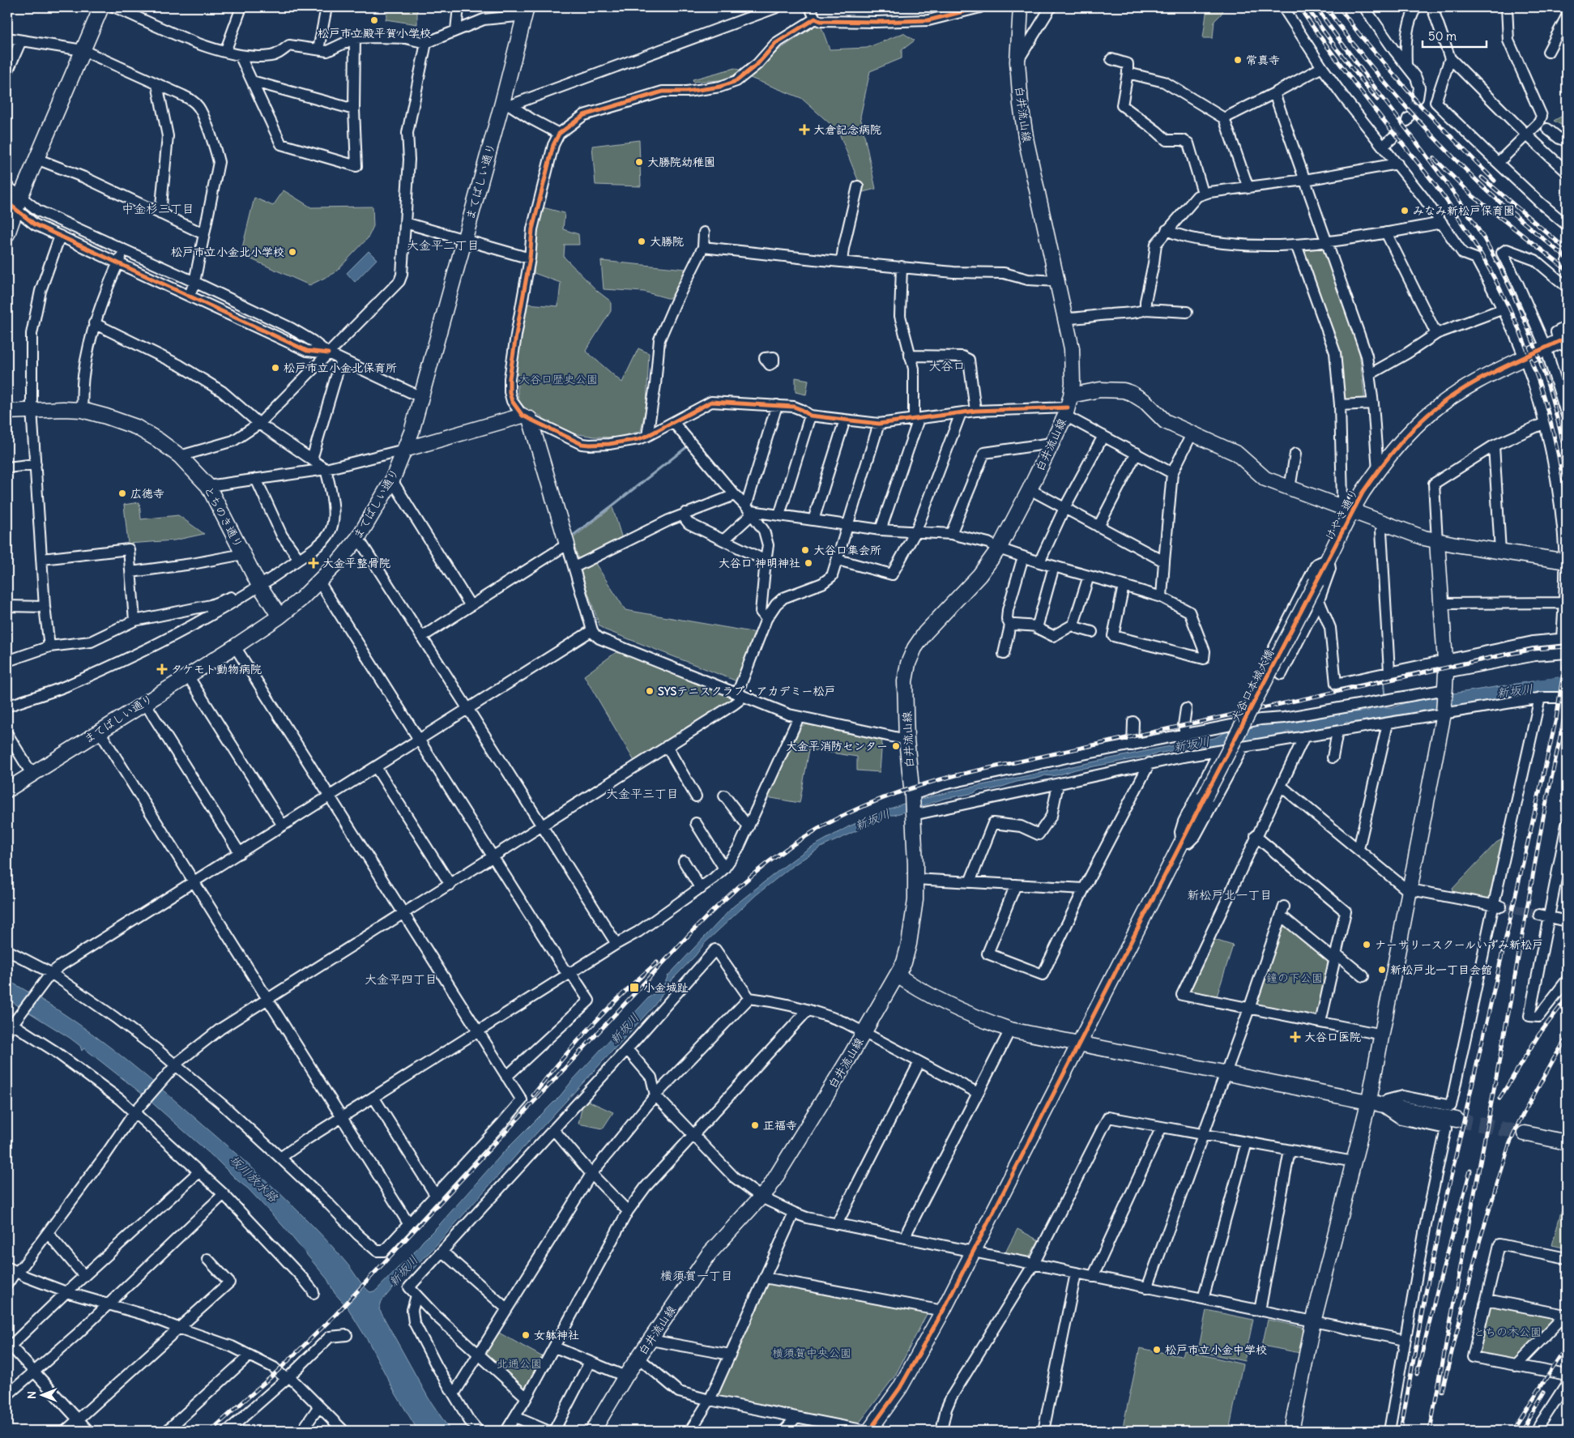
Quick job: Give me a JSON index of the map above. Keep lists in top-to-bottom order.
{
  "streets": {
    "street": [
      "白井流山線",
      "まてばしい通り",
      "けやき通り",
      "とちのき通り",
      "大谷口本城大橋"
    ]
  },
  "crossings": [
    ["まてばしい通り", "とちのき通り"],
    ["けやき通り", "大谷口本城大橋"]
  ],
  "districts": [
    "中金杉三丁目",
    "大金平二丁目",
    "大谷口",
    "大金平三丁目",
    "新松戸北一丁目",
    "大金平四丁目",
    "横須賀一丁目"
  ],
  "water": ["新坂川", "坂川放水路"],
  "parks": [
    "大谷口歴史公園",
    "鐘の下公園",
    "とちの木公園",
    "横須賀中央公園",
    "北通公園"
  ],
  "places": {
    "other": [
      "松戸市立殿平賀小学校",
      "常真寺",
      "大勝院幼稚園",
      "みなみ新松戸保育園",
      "大勝院",
      "松戸市立小金北小学校",
      "松戸市立小金北保育所",
      "広徳寺",
      "大谷口集会所",
      "大谷口 神明神社",
      "SYSテニスクラブ・アカデミー松戸",
      "大金平消防センター",
      "ナーサリースクールいずみ新松戸",
      "新松戸北一丁目会館",
      "正福寺",
      "女躰神社",
      "松戸市立小金中学校"
    ],
    "health": [
      "大倉記念病院",
      "大金平整骨院",
      "タケモト動物病院",
      "大谷口医院"
    ],
    "transit": ["小金城趾"]
  },
  "scale_bar": "50 m",
  "north": "left"
}
